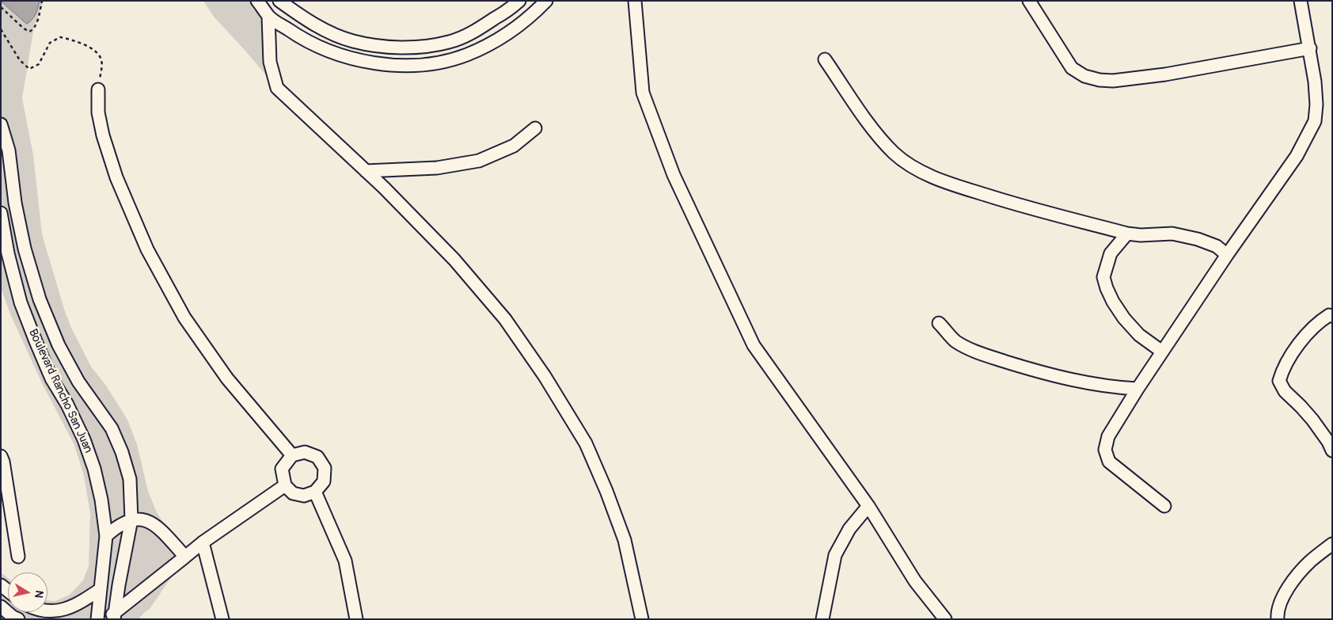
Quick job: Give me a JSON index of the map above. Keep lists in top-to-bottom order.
{
  "streets": {
    "street": ["Boulevard Rancho San Juan"]
  },
  "north": "right"
}
